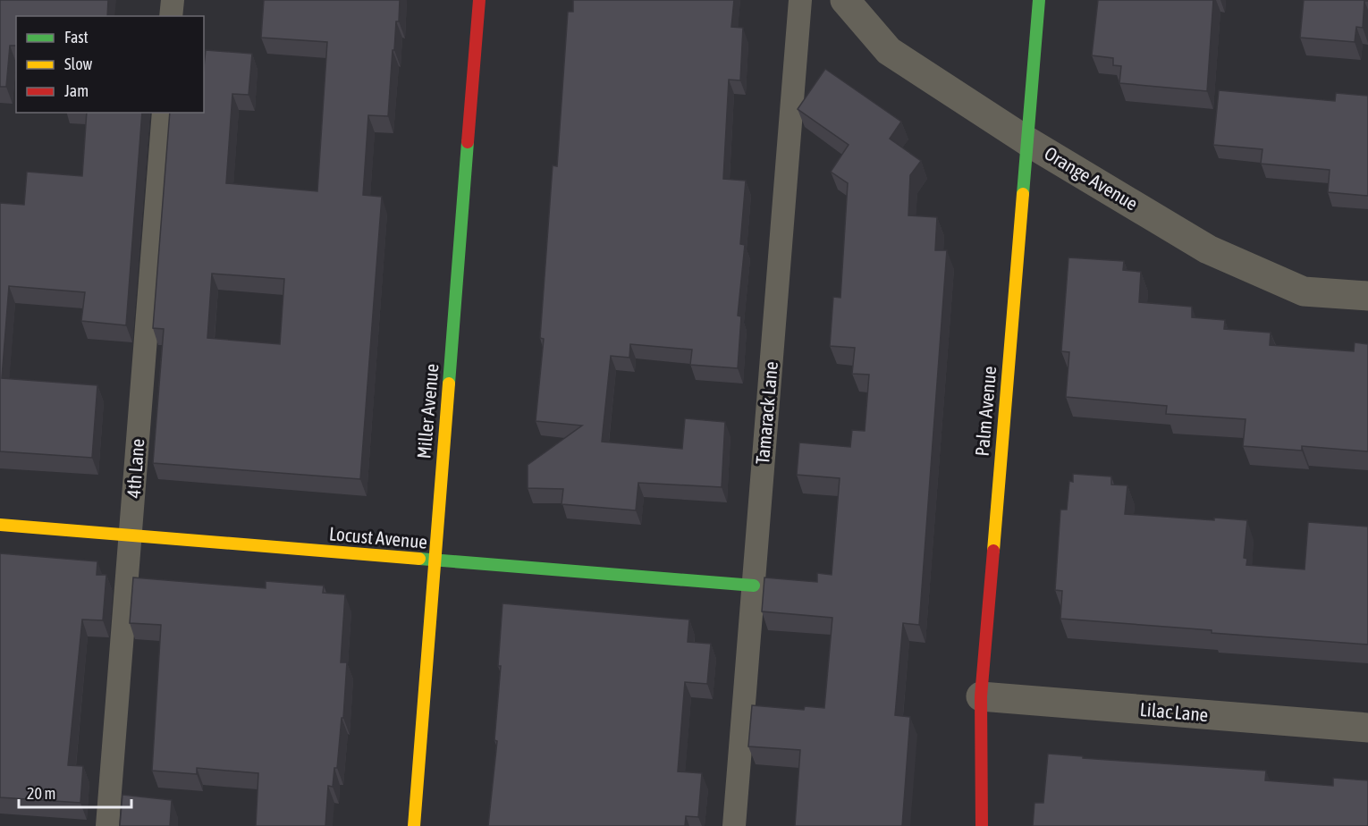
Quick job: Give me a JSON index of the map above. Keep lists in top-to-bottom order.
{
  "streets": {
    "street": [
      "Orange Avenue",
      "Miller Avenue",
      "Palm Avenue",
      "Locust Avenue",
      "Lilac Lane"
    ],
    "lane": ["Tamarack Lane", "4th Lane"]
  },
  "crossings": [
    ["Orange Avenue", "Palm Avenue"],
    ["Miller Avenue", "Locust Avenue"],
    ["Palm Avenue", "Lilac Lane"],
    ["Tamarack Lane", "Locust Avenue"],
    ["4th Lane", "Locust Avenue"]
  ],
  "legend": ["Fast", "Slow", "Jam"],
  "scale_bar": "20 m"
}
